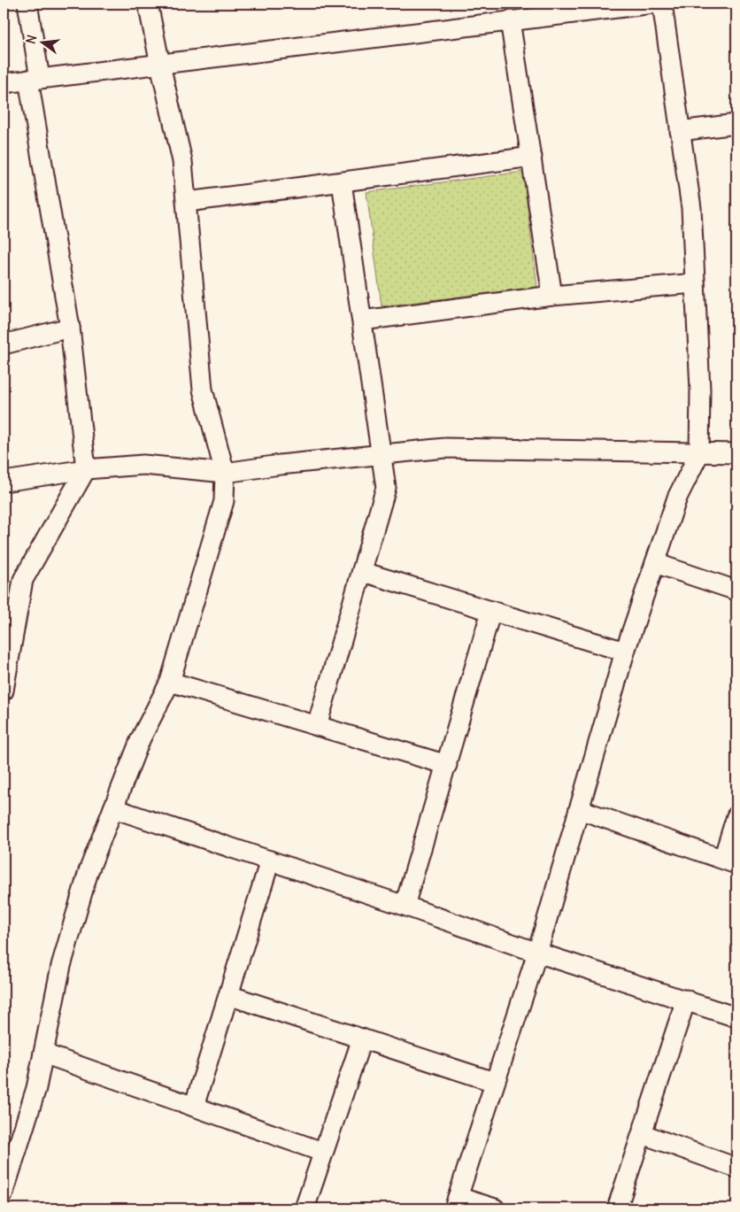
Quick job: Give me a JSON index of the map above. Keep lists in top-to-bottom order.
{
  "north": "left"
}
